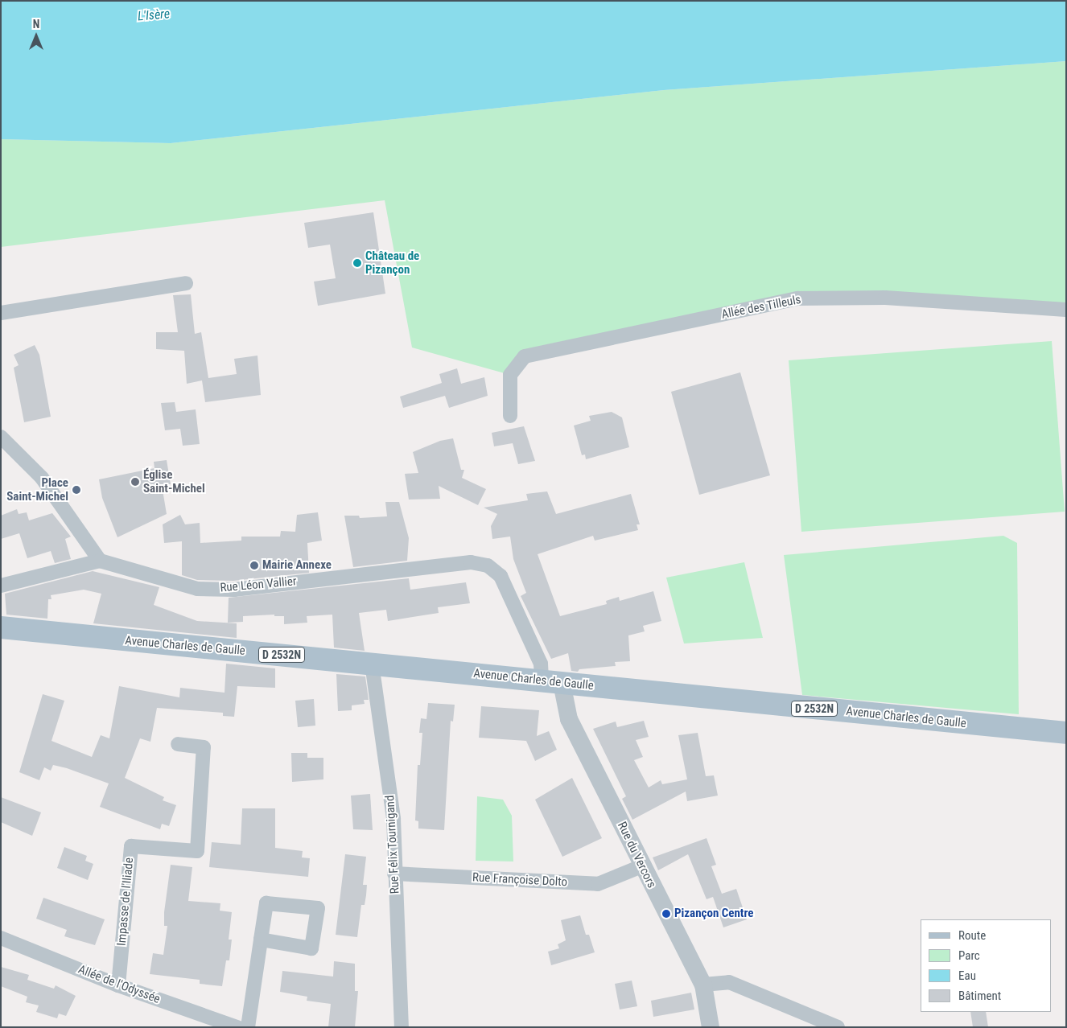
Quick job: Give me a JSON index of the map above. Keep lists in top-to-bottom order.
{
  "streets": {
    "main road": ["Avenue Charles de Gaulle", "D 2532N"],
    "street": [
      "Allée des Tilleuls",
      "Rue Léon Vallier",
      "Rue Félix Tournigand",
      "Rue du Vercors",
      "Rue Françoise Dolto",
      "Impasse de l'Iliade",
      "Allée de l'Odyssée"
    ]
  },
  "crossings": [
    ["Rue Léon Vallier", "Avenue Charles de Gaulle"],
    ["Rue Léon Vallier", "Rue du Vercors"],
    ["Avenue Charles de Gaulle", "Rue Félix Tournigand"],
    ["Avenue Charles de Gaulle", "Rue du Vercors"],
    ["Rue Félix Tournigand", "Rue Françoise Dolto"],
    ["Rue du Vercors", "Rue Françoise Dolto"],
    ["Impasse de l'Iliade", "Allée de l'Odyssée"]
  ],
  "water": ["L'Isère"],
  "places": [
    "Château de Pizançon",
    "Église Saint-Michel",
    "Place Saint-Michel",
    "Mairie Annexe",
    "Pizançon Centre"
  ],
  "legend": [
    "Route",
    "Parc",
    "Eau",
    "Bâtiment"
  ],
  "north": "top"
}
